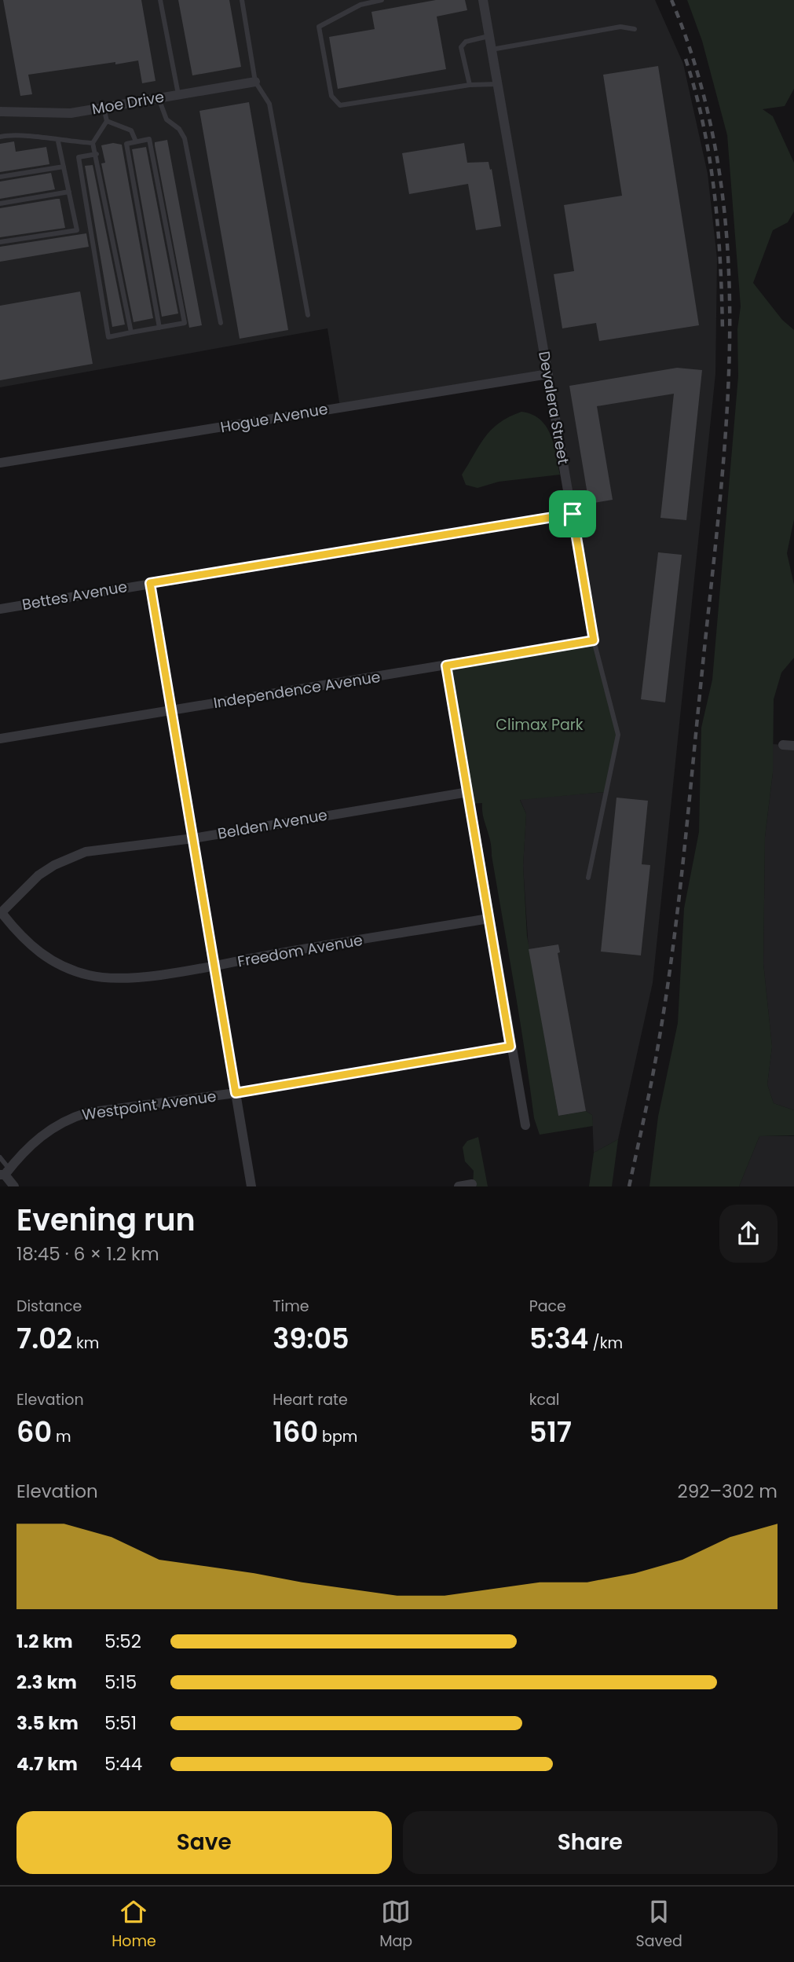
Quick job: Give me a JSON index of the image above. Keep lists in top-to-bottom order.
{
  "streets": {
    "street": [
      "Moe Drive",
      "Devalera Street",
      "Hogue Avenue",
      "Bettes Avenue",
      "Independence Avenue",
      "Belden Avenue",
      "Freedom Avenue",
      "Westpoint Avenue"
    ]
  },
  "crossings": [
    ["Devalera Street", "Hogue Avenue"],
    ["Devalera Street", "Bettes Avenue"],
    ["Devalera Street", "Independence Avenue"],
    ["Belden Avenue", "Freedom Avenue"]
  ],
  "parks": ["Climax Park"],
  "page": {
    "heading": ["Evening run", "18:45 · 6 × 1.2 km"],
    "stats": [
      ["Distance", "7.02 km"],
      ["Time", "39:05"],
      ["Pace", "5:34 /km"],
      ["Elevation", "60 m"],
      ["Heart rate", "160 bpm"],
      ["kcal", "517"]
    ],
    "chart": ["Elevation", "292–302 m"],
    "list": [
      {
        "name": "1.2 km",
        "note": "5:52"
      },
      {
        "name": "2.3 km",
        "note": "5:15"
      },
      {
        "name": "3.5 km",
        "note": "5:51"
      },
      {
        "name": "4.7 km",
        "note": "5:44"
      }
    ],
    "buttons": ["Save", "Share"],
    "tabs": ["Home", "Map", "Saved"]
  }
}
